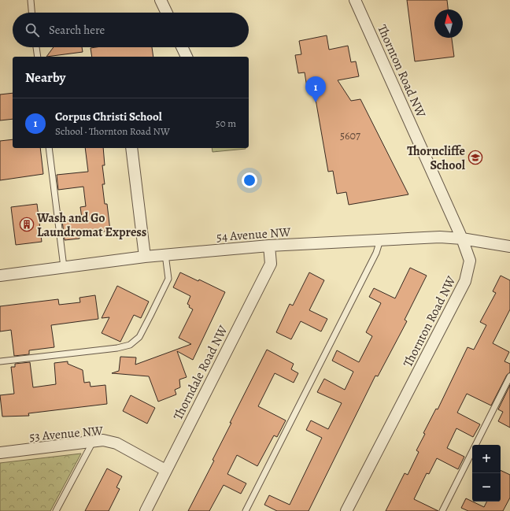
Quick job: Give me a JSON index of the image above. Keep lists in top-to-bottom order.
{
  "streets": {
    "street": [
      "Thornton Road NW",
      "54 Avenue NW",
      "Thorndale Road NW",
      "53 Avenue NW"
    ]
  },
  "crossings": [
    ["Thornton Road NW", "54 Avenue NW"],
    ["54 Avenue NW", "Thorndale Road NW"],
    ["Thorndale Road NW", "53 Avenue NW"]
  ],
  "places": {
    "school or university": ["Thorncliffe School"],
    "building": ["Wash and Go Laundromat Express"]
  },
  "house_numbers": ["5607"],
  "north": "top",
  "page": {
    "search": "Search here",
    "heading": "Nearby",
    "pins": "1",
    "list": [
      {
        "mark": "1",
        "name": "Corpus Christi School",
        "note": "School · Thornton Road NW",
        "value": "50 m"
      }
    ],
    "map_buttons": ["+", "−"]
  }
}
